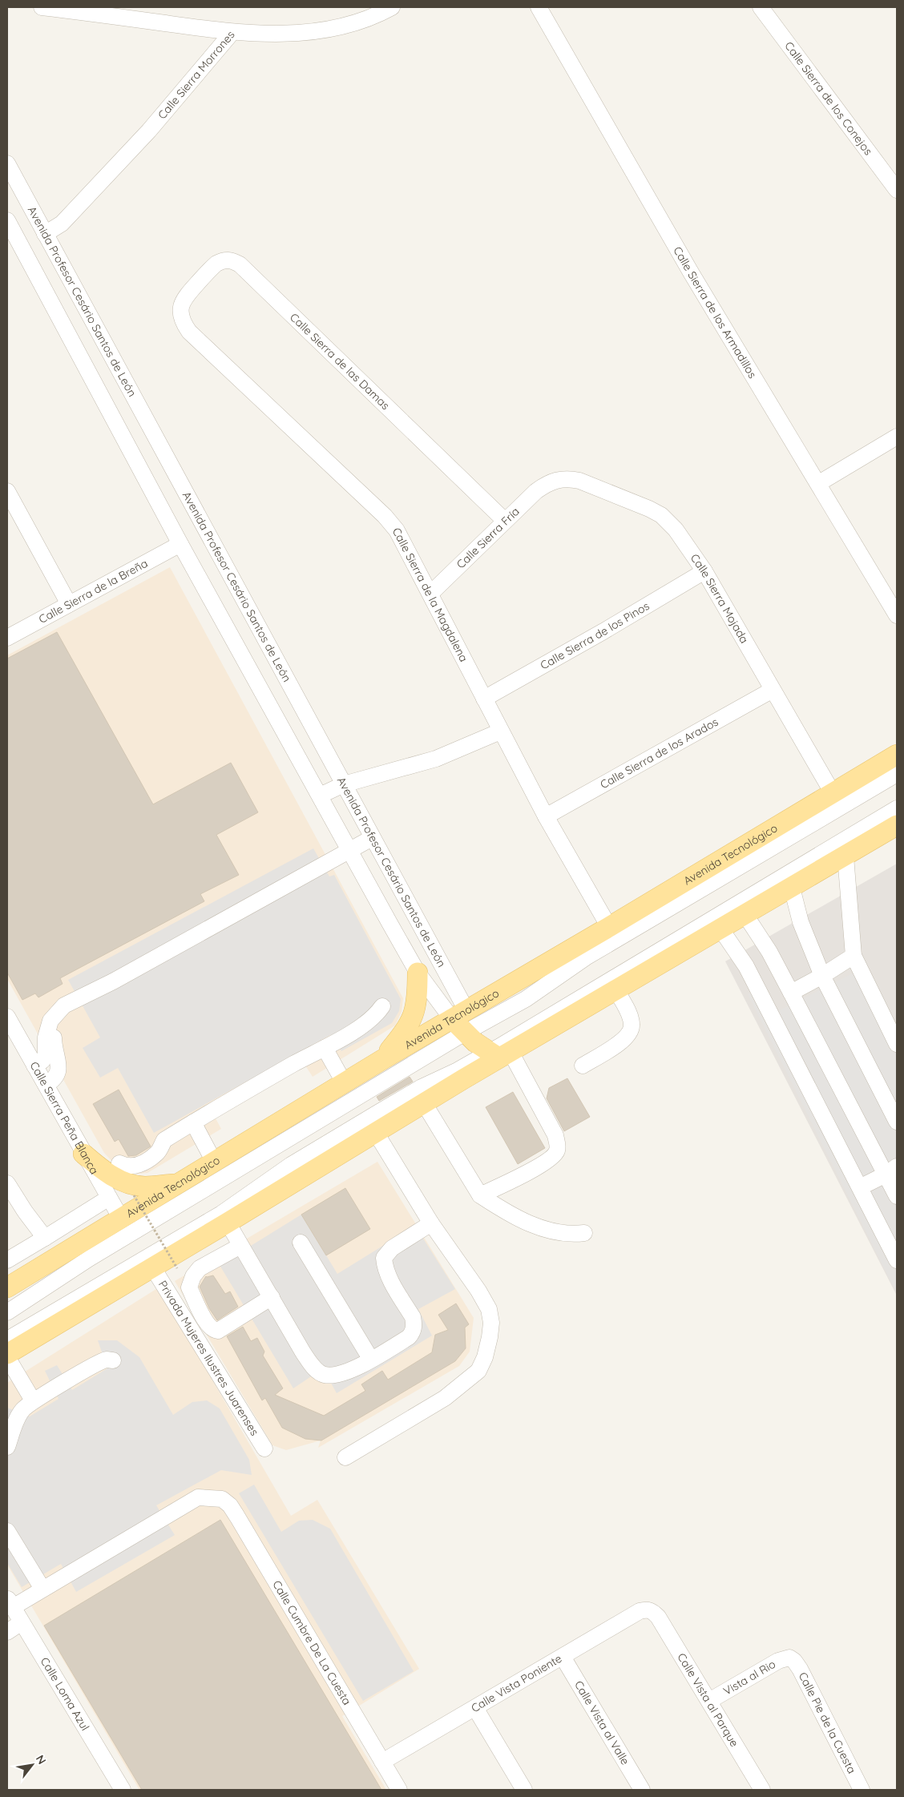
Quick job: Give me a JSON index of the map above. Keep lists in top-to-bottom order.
{
  "streets": {
    "main road": ["Avenida Tecnológico"],
    "street": [
      "Calle Sierra Morrones",
      "Calle Sierra de los Conejos",
      "Avenida Profesor Cesário Santos de León",
      "Calle Sierra de los Armadillos",
      "Calle Sierra de las Damas",
      "Calle Sierra Fría",
      "Calle Sierra de la Breña",
      "Calle Sierra de la Magdalena",
      "Calle Sierra Mojada",
      "Calle Sierra de los Pinos",
      "Calle Sierra de los Arados",
      "Calle Sierra Peña Blanca",
      "Privada Mujeres Ilustres Juarenses",
      "Calle Cumbre De La Cuesta",
      "Vista al Rio",
      "Calle Vista Poniente",
      "Calle Loma Azul",
      "Calle Vista al Parque",
      "Calle Pie de la Cuesta",
      "Calle Vista al Valle"
    ]
  },
  "crossings": [
    ["Calle Sierra Morrones", "Avenida Profesor Cesário Santos de León"],
    ["Avenida Profesor Cesário Santos de León", "Calle Sierra de la Breña"],
    ["Avenida Profesor Cesário Santos de León", "Avenida Tecnológico"],
    ["Calle Sierra de las Damas", "Calle Sierra Fría"],
    ["Calle Sierra de las Damas", "Calle Sierra de la Magdalena"],
    ["Calle Sierra Fría", "Calle Sierra de la Magdalena"],
    ["Calle Sierra Fría", "Calle Sierra Mojada"],
    ["Calle Sierra de la Magdalena", "Calle Sierra de los Pinos"],
    ["Calle Sierra de la Magdalena", "Calle Sierra de los Arados"],
    ["Calle Sierra de la Magdalena", "Avenida Tecnológico"],
    ["Calle Sierra Mojada", "Calle Sierra de los Pinos"],
    ["Calle Sierra Mojada", "Calle Sierra de los Arados"],
    ["Calle Sierra Mojada", "Avenida Tecnológico"],
    ["Avenida Tecnológico", "Calle Sierra Peña Blanca"],
    ["Calle Cumbre De La Cuesta", "Calle Vista Poniente"],
    ["Vista al Rio", "Calle Vista al Parque"],
    ["Vista al Rio", "Calle Pie de la Cuesta"],
    ["Calle Vista Poniente", "Calle Vista al Parque"],
    ["Calle Vista Poniente", "Calle Vista al Valle"]
  ],
  "north": "top right"
}
